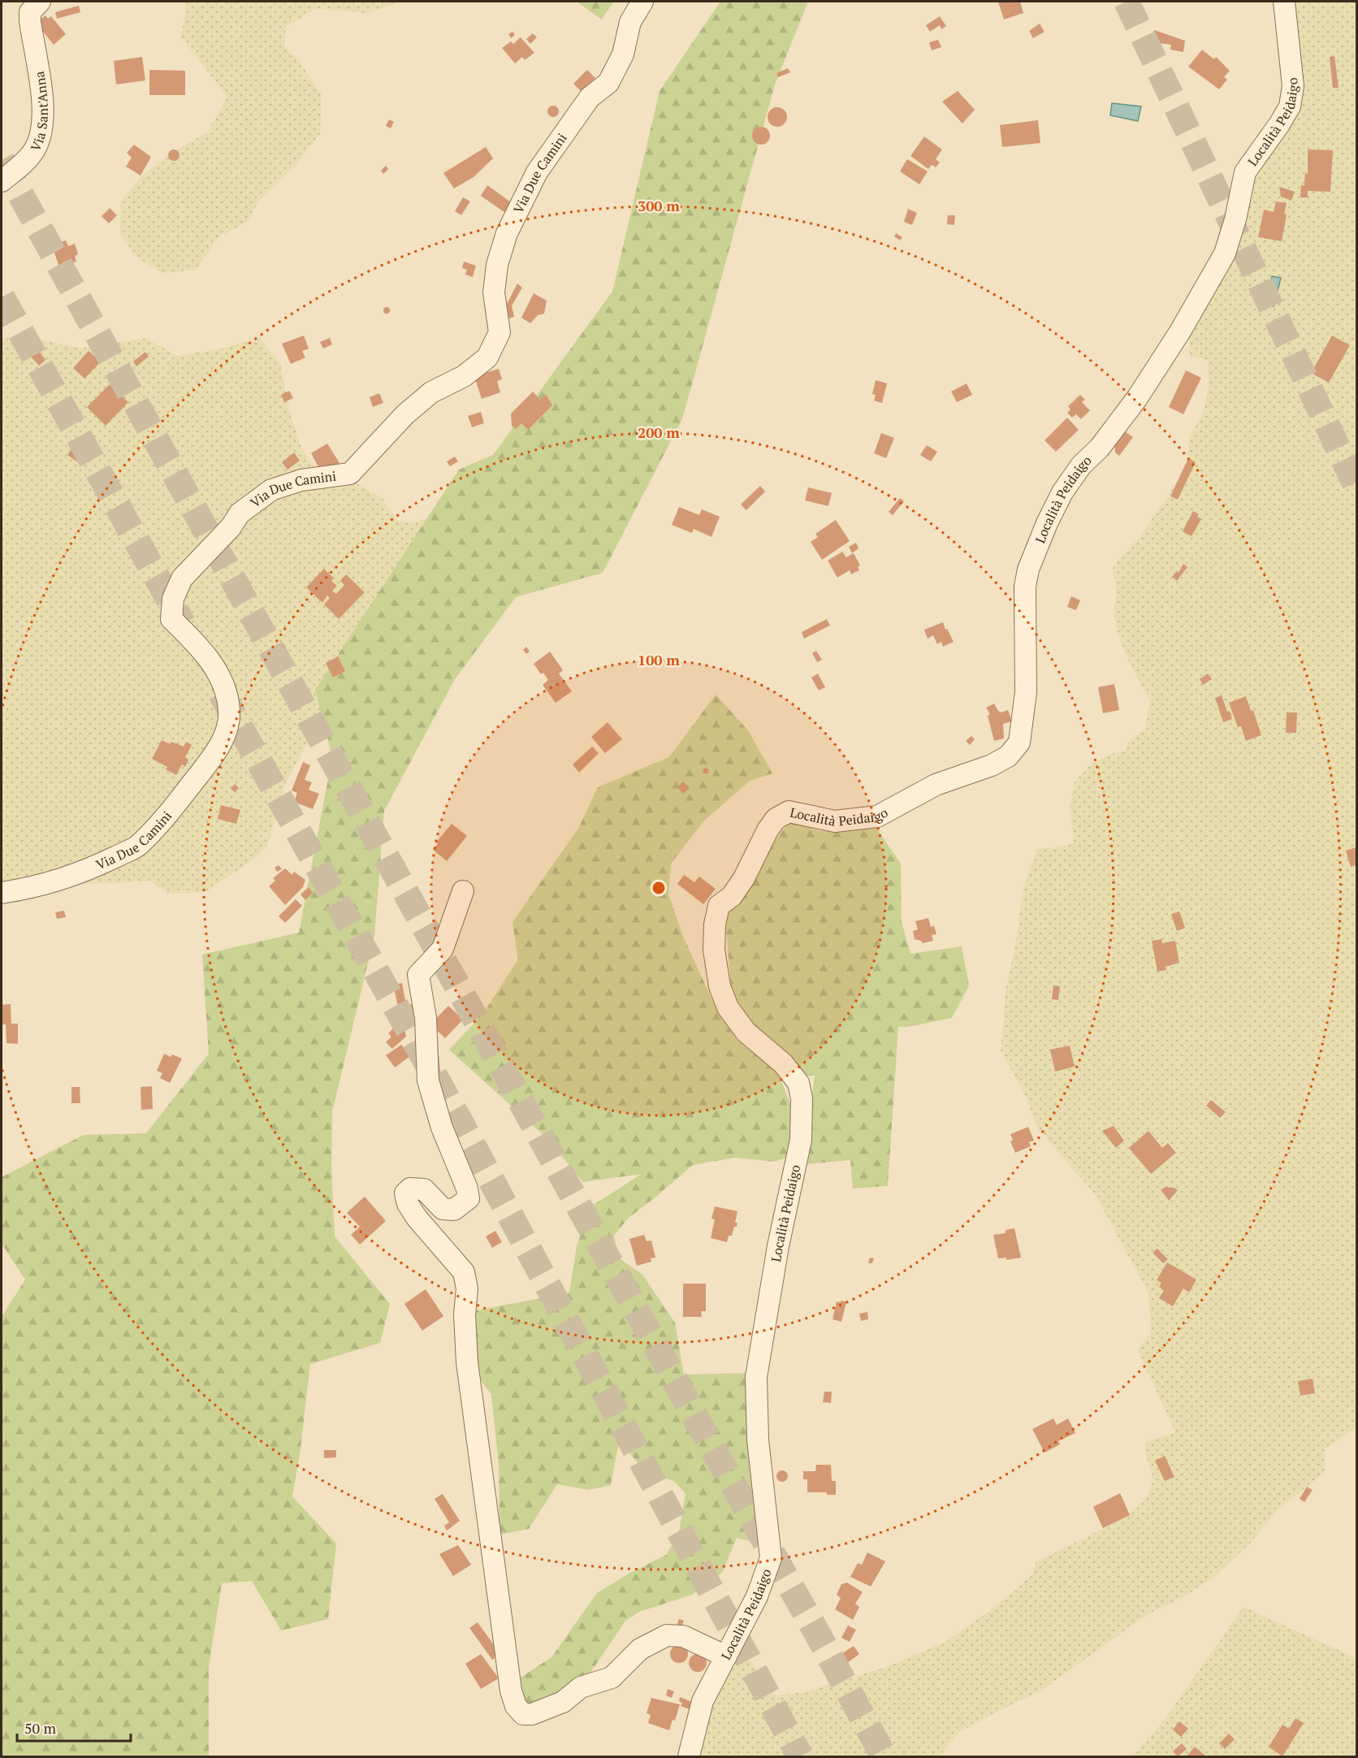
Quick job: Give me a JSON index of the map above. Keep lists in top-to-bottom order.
{
  "streets": {
    "street": ["Via Sant'Anna", "Località Peidaigo", "Via Due Camini"]
  },
  "scale_bar": "50 m",
  "rings": ["300 m", "200 m", "100 m"]
}
